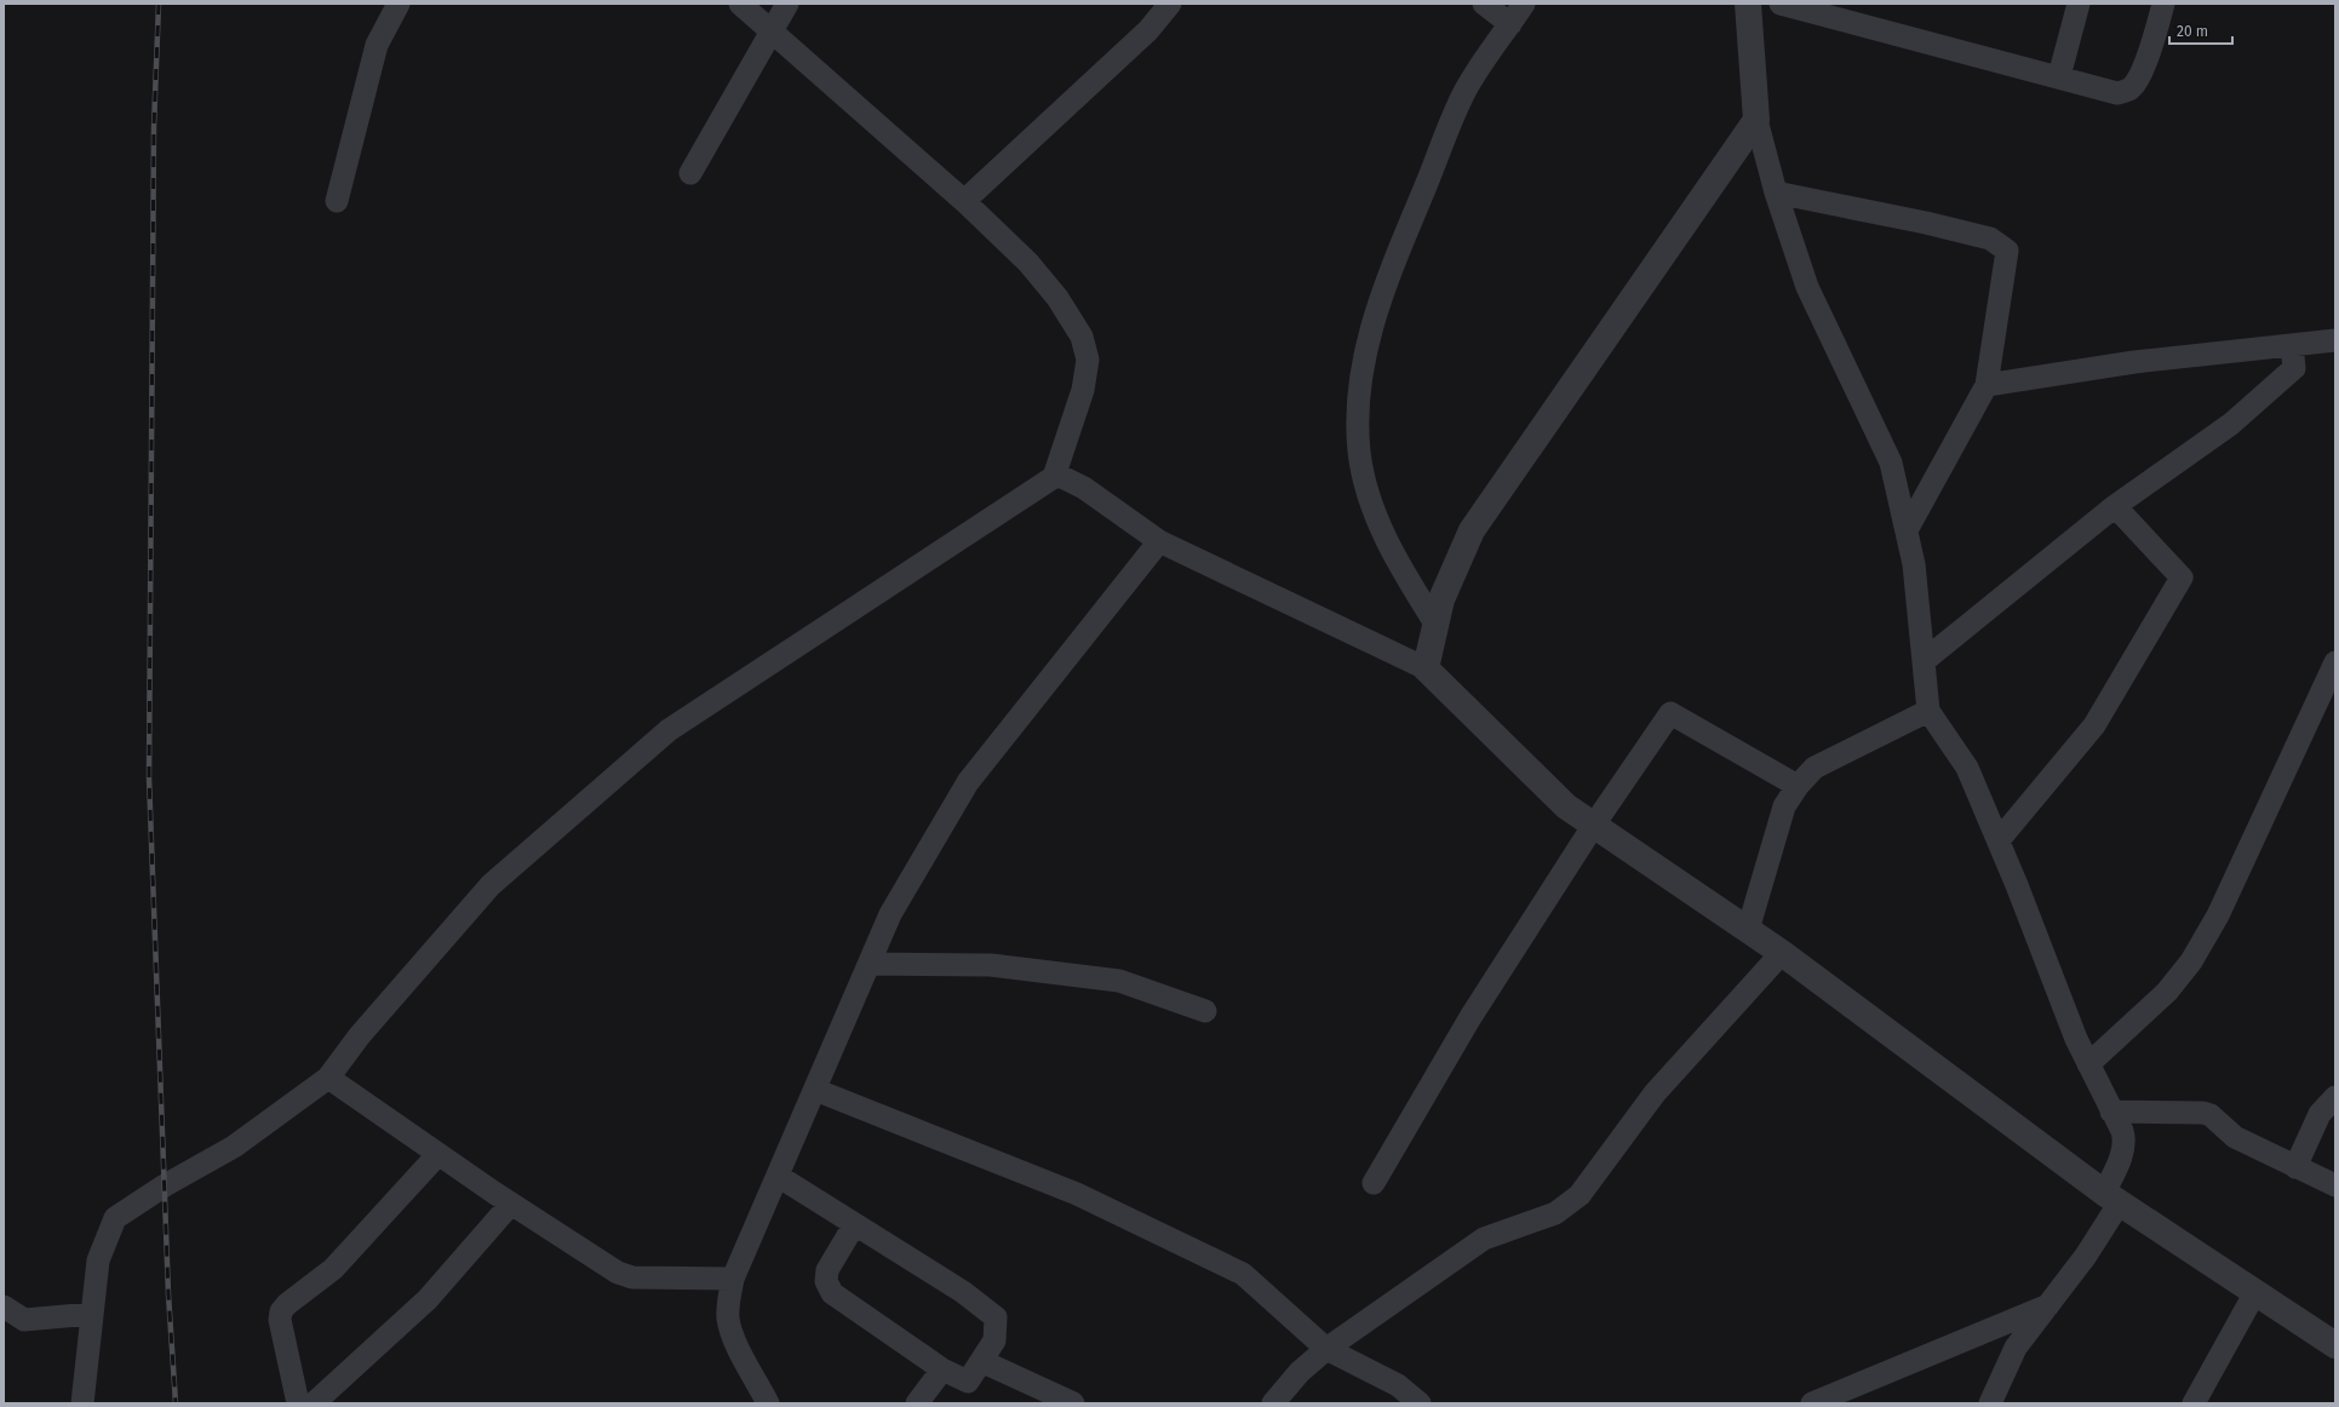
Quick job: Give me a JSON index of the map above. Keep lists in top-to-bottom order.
{
  "scale_bar": "20 m"
}
